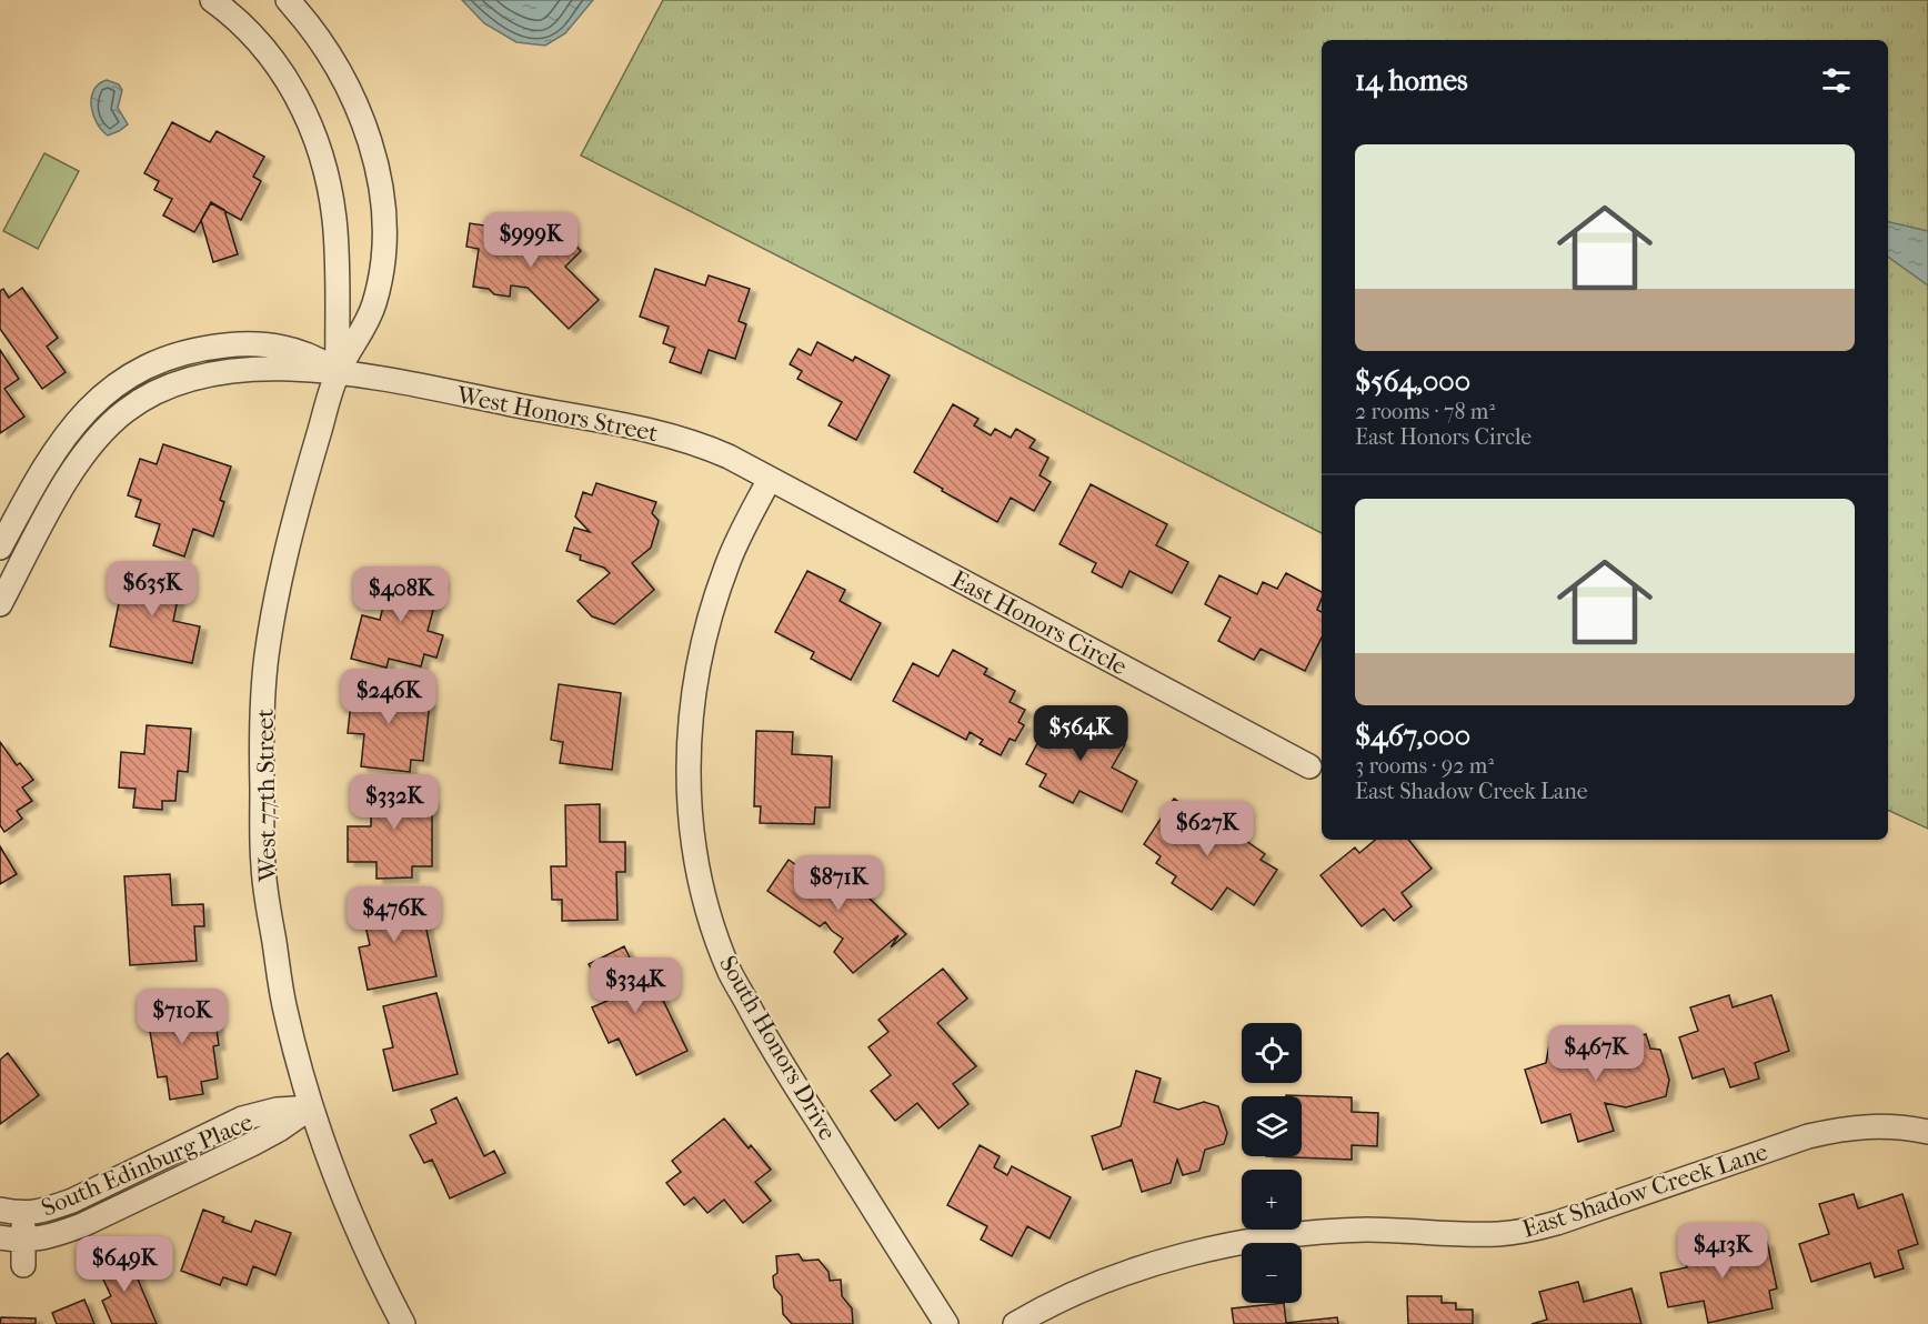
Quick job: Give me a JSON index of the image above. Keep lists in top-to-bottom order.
{
  "streets": {
    "street": [
      "West Honors Street",
      "East Honors Circle",
      "West 77th Street",
      "South Honors Drive",
      "South Edinburg Place",
      "East Shadow Creek Lane"
    ]
  },
  "crossings": [
    ["West Honors Street", "East Honors Circle"],
    ["West Honors Street", "West 77th Street"],
    ["West Honors Street", "South Honors Drive"],
    ["East Honors Circle", "South Honors Drive"],
    ["West 77th Street", "South Edinburg Place"]
  ],
  "page": {
    "heading": "14 homes",
    "list": [
      {
        "name": "$564,000",
        "note": "2 rooms · 78 m² · East Honors Circle"
      },
      {
        "name": "$467,000",
        "note": "3 rooms · 92 m² · East Shadow Creek Lane"
      }
    ],
    "price": [
      "$999K",
      "$635K",
      "$408K",
      "$246K",
      "$564K",
      "$332K",
      "$627K",
      "$871K",
      "$476K",
      "$334K",
      "$710K",
      "$467K",
      "$413K",
      "$649K"
    ],
    "map_buttons": ["+", "−"]
  }
}
